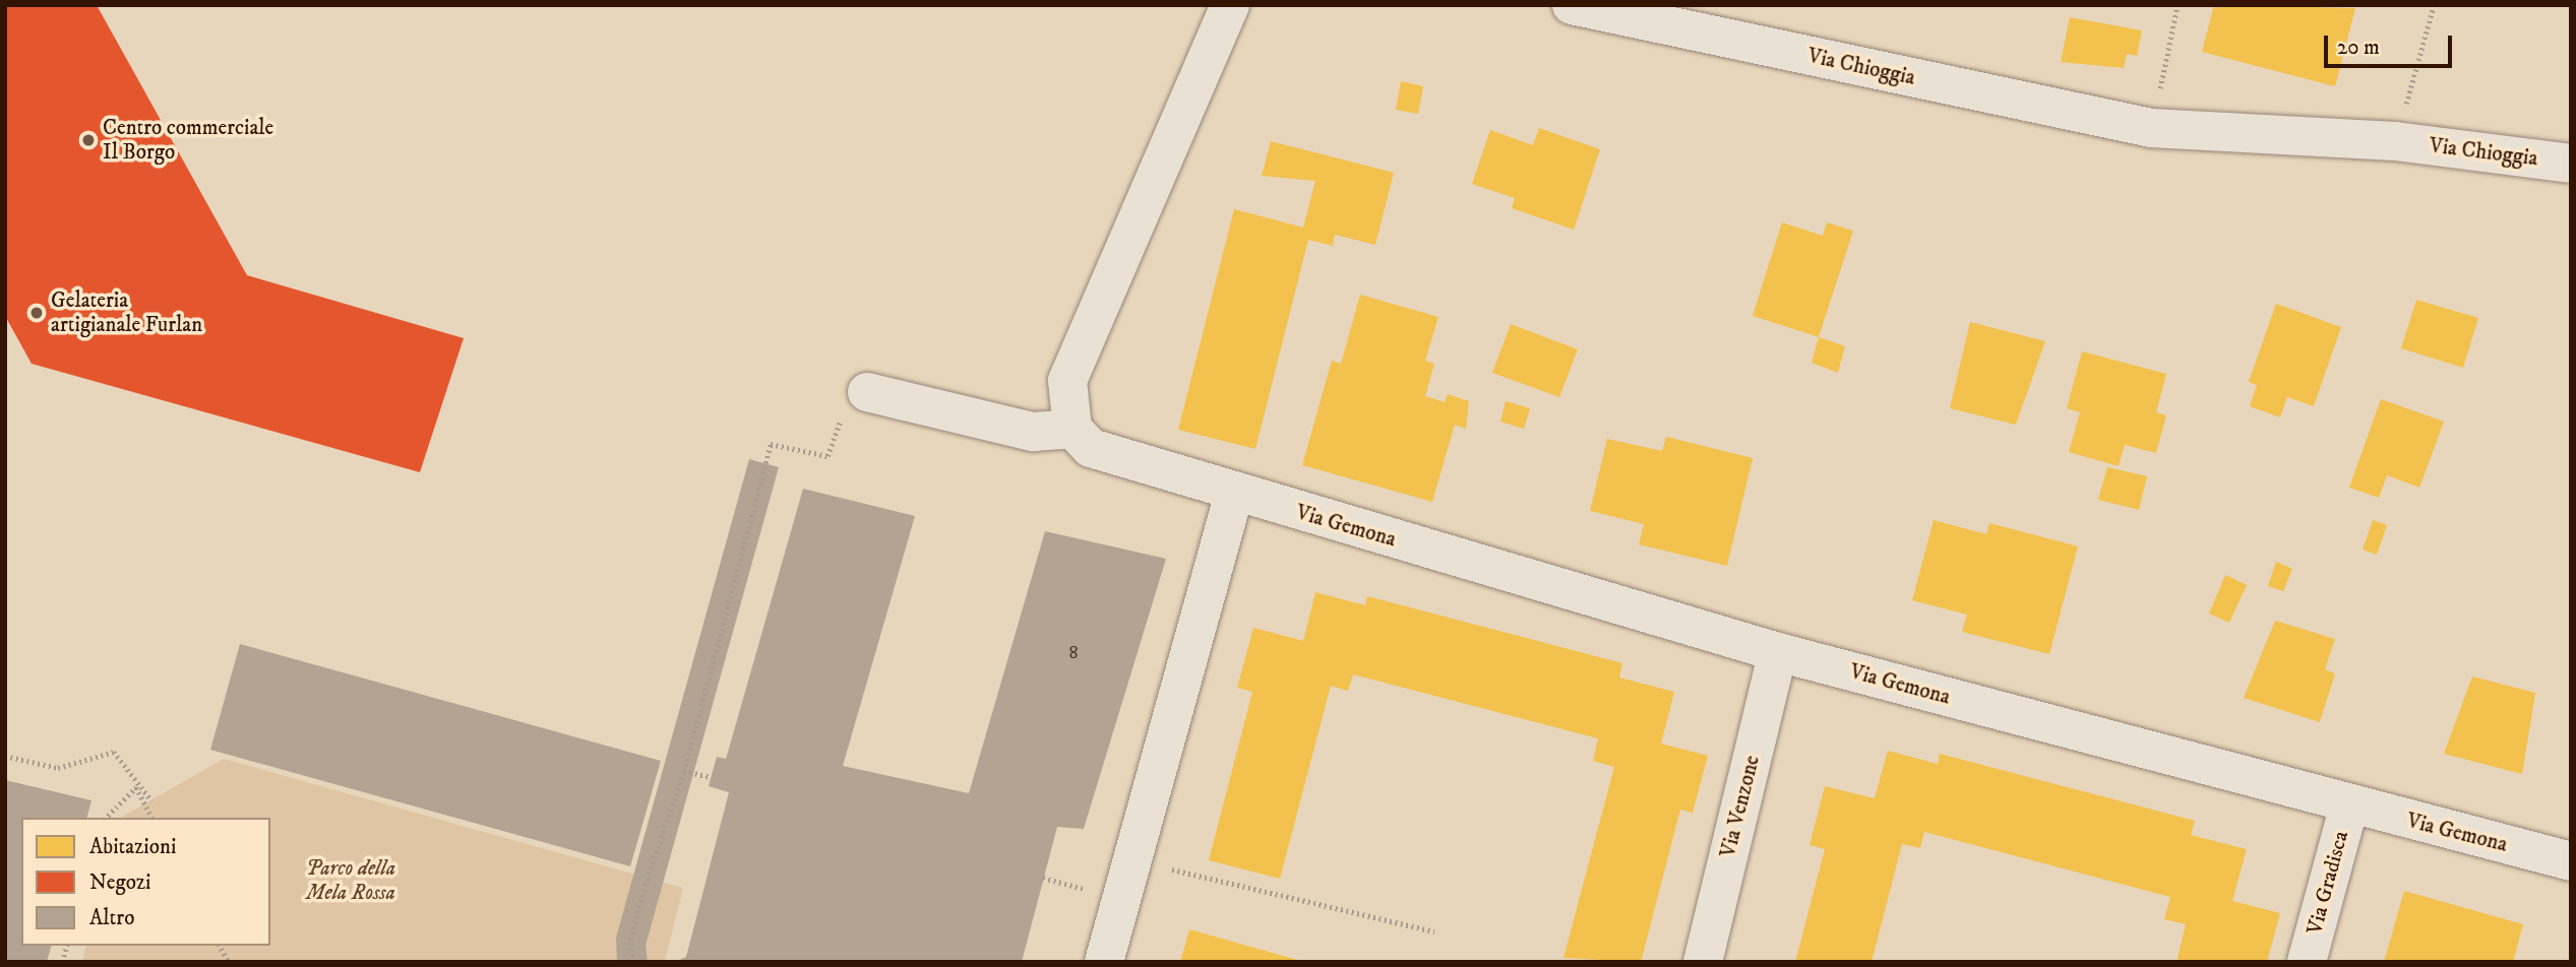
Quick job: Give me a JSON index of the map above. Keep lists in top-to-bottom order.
{
  "streets": {
    "street": [
      "Via Chioggia",
      "Via Gemona",
      "Via Venzone",
      "Via Gradisca"
    ]
  },
  "crossings": [
    ["Via Gemona", "Via Venzone"],
    ["Via Gemona", "Via Gradisca"]
  ],
  "parks": ["Parco della Mela Rossa"],
  "places": ["Centro commerciale Il Borgo", "Gelateria artigianale Furlan"],
  "house_numbers": ["8"],
  "legend": ["Abitazioni", "Negozi", "Altro"],
  "scale_bar": "20 m"
}
